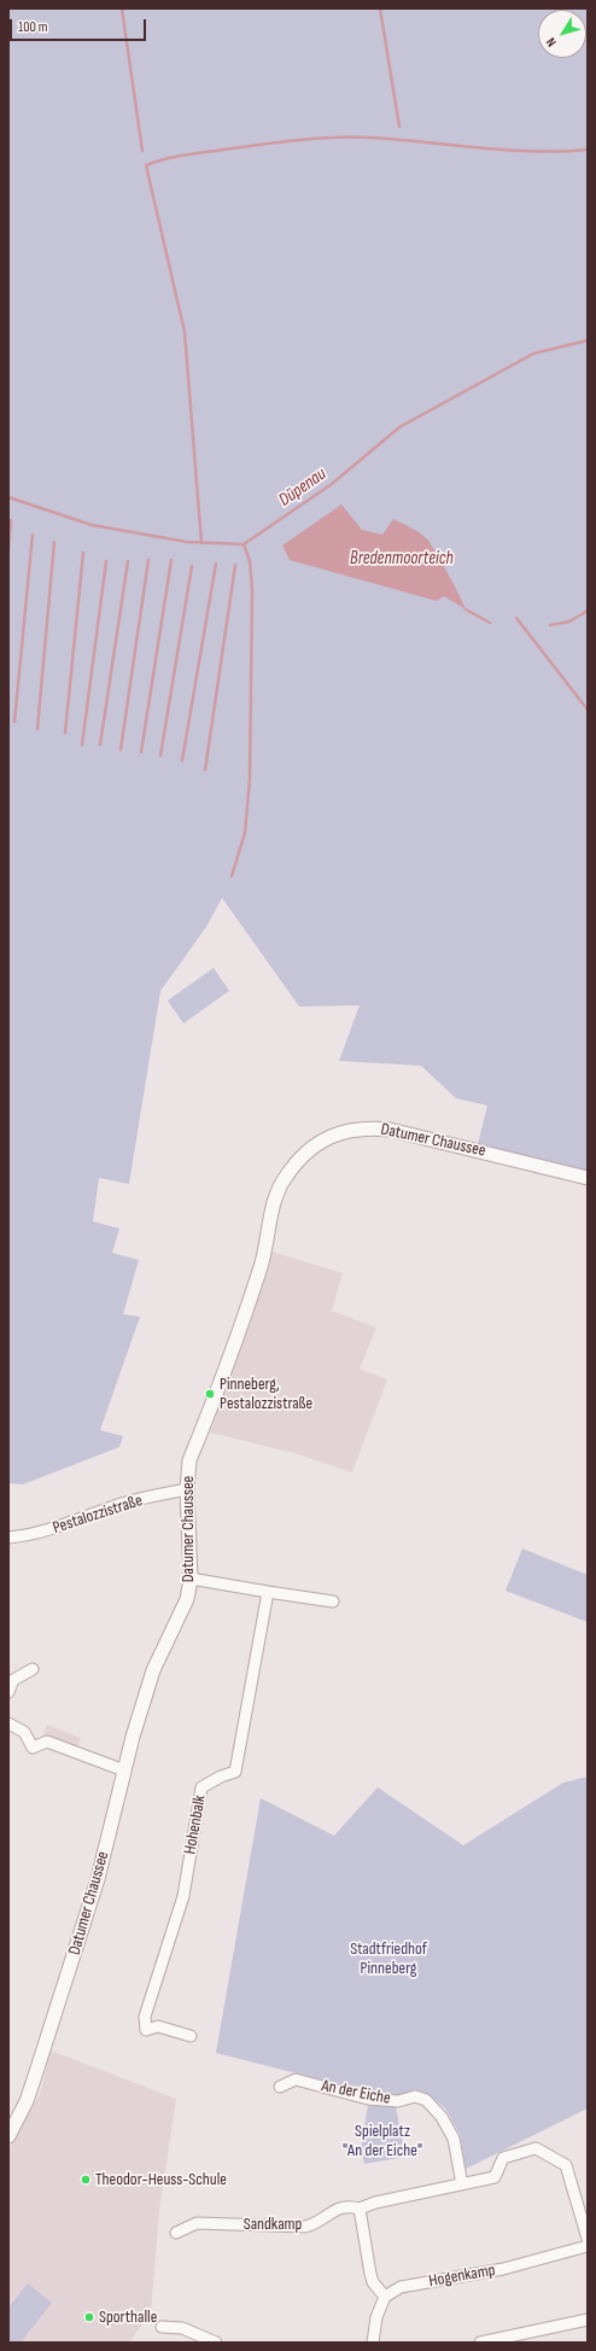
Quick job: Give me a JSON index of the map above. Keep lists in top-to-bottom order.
{
  "streets": {
    "street": [
      "Datumer Chaussee",
      "Pestalozzistraße",
      "Hohenbalk",
      "An der Eiche",
      "Sandkamp",
      "Hogenkamp"
    ]
  },
  "crossings": [
    ["Datumer Chaussee", "Pestalozzistraße"]
  ],
  "water": ["Düpenau", "Bredenmoorteich"],
  "parks": ["Stadtfriedhof Pinneberg", "Spielplatz \"An der Eiche\""],
  "places": ["Pinneberg, Pestalozzistraße", "Theodor-Heuss-Schule", "Sporthalle"],
  "scale_bar": "100 m",
  "north": "bottom left"
}
